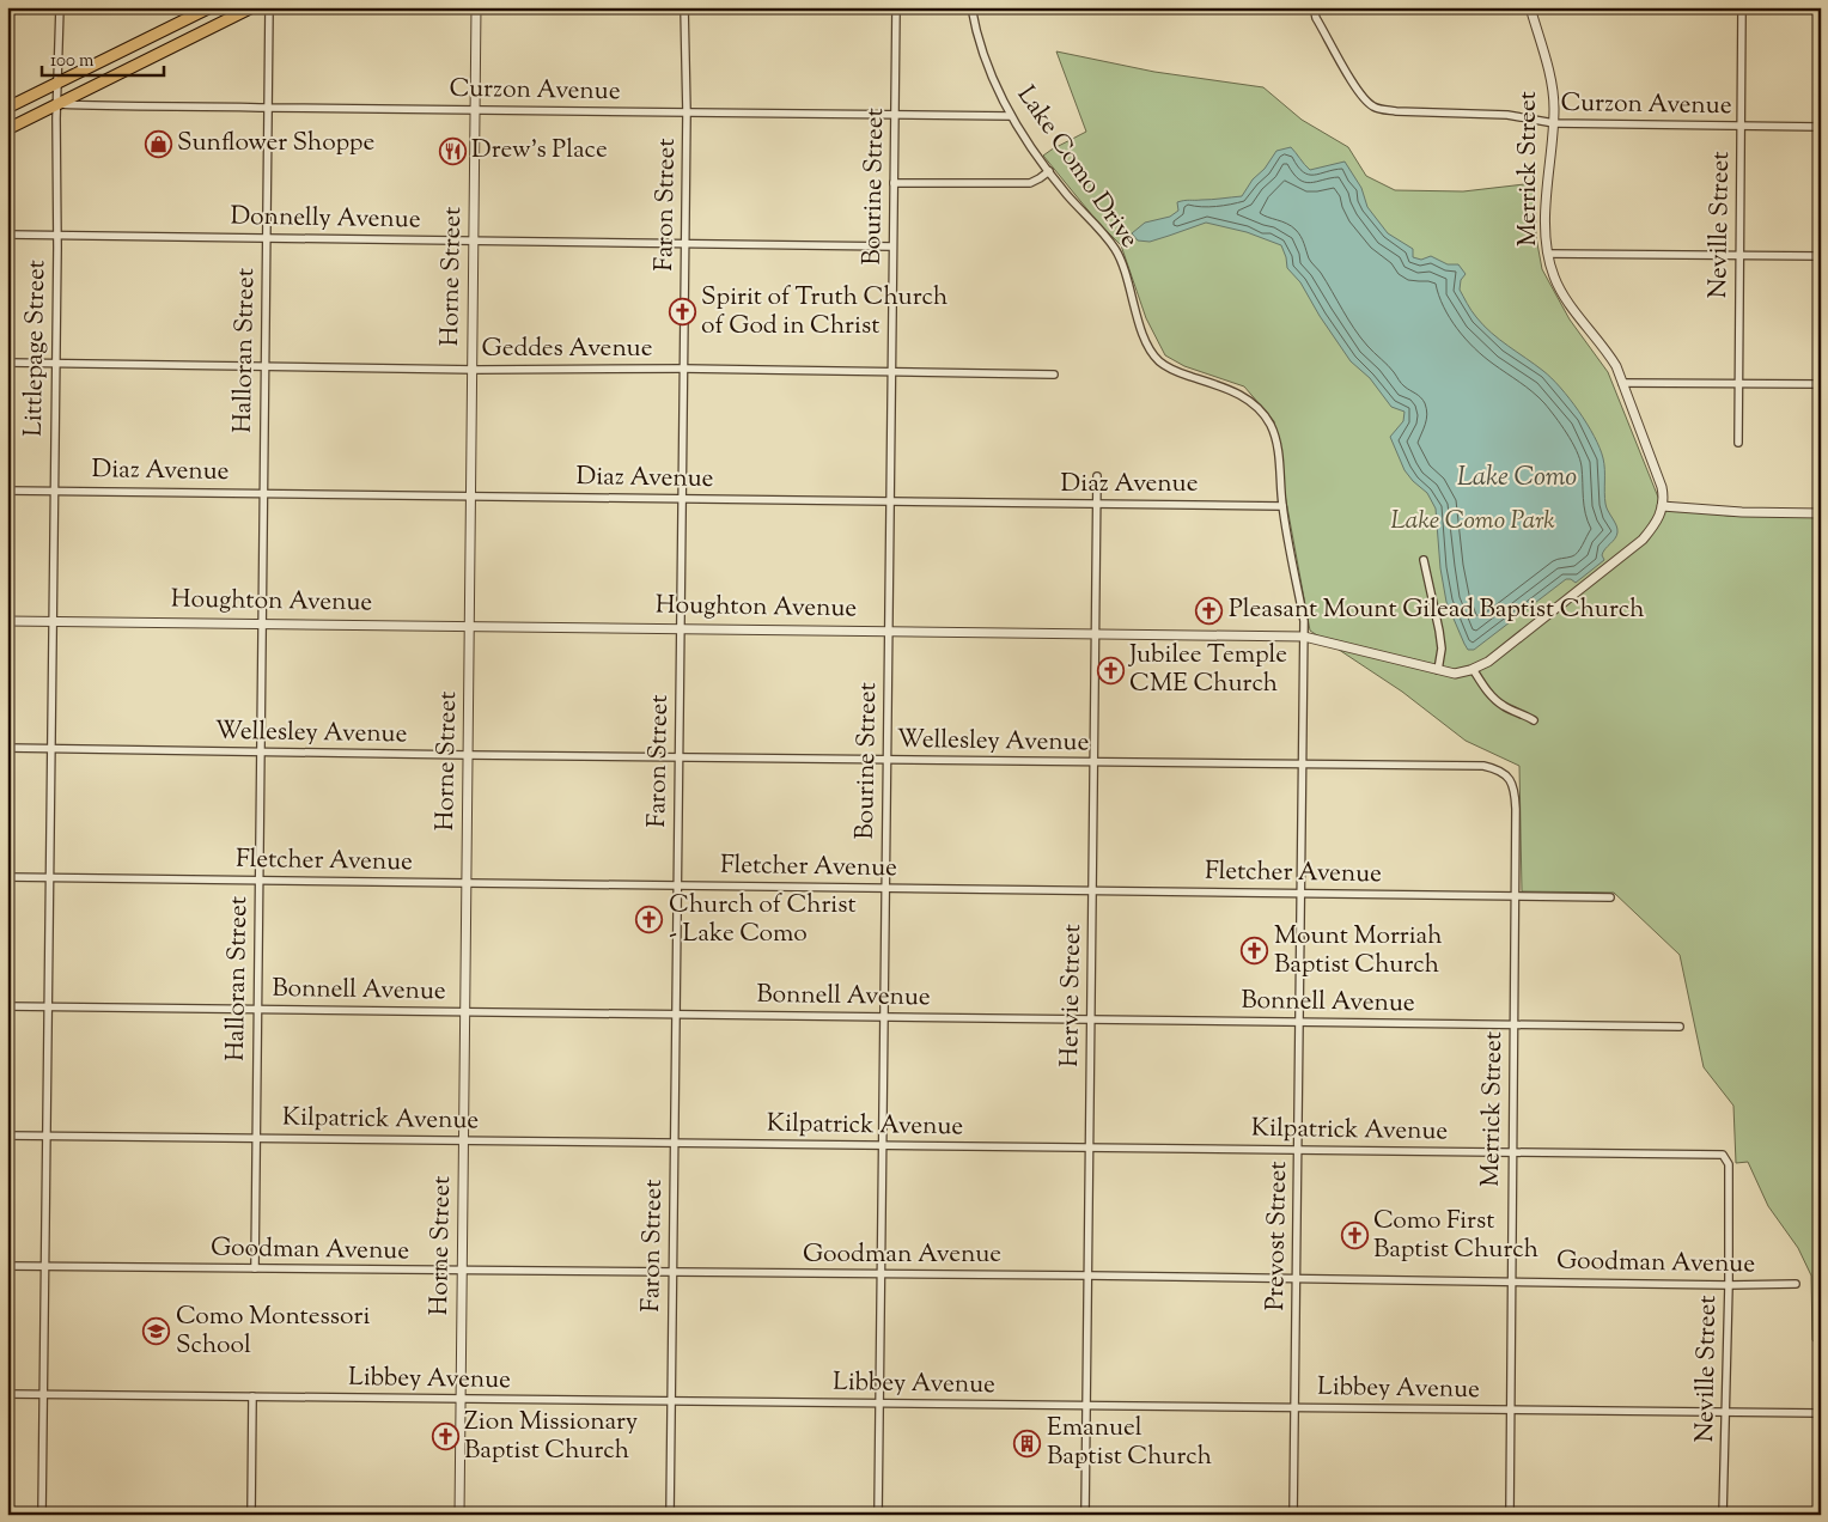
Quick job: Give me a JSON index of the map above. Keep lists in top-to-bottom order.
{
  "streets": {
    "street": [
      "Curzon Avenue",
      "Lake Como Drive",
      "Merrick Street",
      "Bourine Street",
      "Faron Street",
      "Donnelly Avenue",
      "Neville Street",
      "Horne Street",
      "Littlepage Street",
      "Geddes Avenue",
      "Halloran Street",
      "Diaz Avenue",
      "Houghton Avenue",
      "Wellesley Avenue",
      "Fletcher Avenue",
      "Bonnell Avenue",
      "Hervie Street",
      "Kilpatrick Avenue",
      "Prevost Street",
      "Goodman Avenue",
      "Libbey Avenue"
    ]
  },
  "crossings": [
    ["Curzon Avenue", "Lake Como Drive"],
    ["Curzon Avenue", "Merrick Street"],
    ["Curzon Avenue", "Bourine Street"],
    ["Curzon Avenue", "Faron Street"],
    ["Curzon Avenue", "Neville Street"],
    ["Curzon Avenue", "Horne Street"],
    ["Curzon Avenue", "Littlepage Street"],
    ["Curzon Avenue", "Halloran Street"],
    ["Lake Como Drive", "Diaz Avenue"],
    ["Lake Como Drive", "Houghton Avenue"],
    ["Lake Como Drive", "Prevost Street"],
    ["Merrick Street", "Houghton Avenue"],
    ["Merrick Street", "Wellesley Avenue"],
    ["Merrick Street", "Fletcher Avenue"],
    ["Merrick Street", "Bonnell Avenue"],
    ["Merrick Street", "Kilpatrick Avenue"],
    ["Merrick Street", "Goodman Avenue"],
    ["Merrick Street", "Libbey Avenue"],
    ["Bourine Street", "Donnelly Avenue"],
    ["Bourine Street", "Geddes Avenue"],
    ["Bourine Street", "Diaz Avenue"],
    ["Bourine Street", "Houghton Avenue"],
    ["Bourine Street", "Wellesley Avenue"],
    ["Bourine Street", "Fletcher Avenue"],
    ["Bourine Street", "Bonnell Avenue"],
    ["Bourine Street", "Kilpatrick Avenue"],
    ["Bourine Street", "Goodman Avenue"],
    ["Bourine Street", "Libbey Avenue"],
    ["Faron Street", "Donnelly Avenue"],
    ["Faron Street", "Geddes Avenue"],
    ["Faron Street", "Diaz Avenue"],
    ["Faron Street", "Houghton Avenue"],
    ["Faron Street", "Wellesley Avenue"],
    ["Faron Street", "Fletcher Avenue"],
    ["Faron Street", "Bonnell Avenue"],
    ["Faron Street", "Kilpatrick Avenue"],
    ["Faron Street", "Goodman Avenue"],
    ["Faron Street", "Libbey Avenue"],
    ["Donnelly Avenue", "Horne Street"],
    ["Donnelly Avenue", "Littlepage Street"],
    ["Donnelly Avenue", "Halloran Street"],
    ["Neville Street", "Kilpatrick Avenue"],
    ["Neville Street", "Goodman Avenue"],
    ["Neville Street", "Libbey Avenue"],
    ["Horne Street", "Geddes Avenue"],
    ["Horne Street", "Diaz Avenue"],
    ["Horne Street", "Houghton Avenue"],
    ["Horne Street", "Wellesley Avenue"],
    ["Horne Street", "Fletcher Avenue"],
    ["Horne Street", "Bonnell Avenue"],
    ["Horne Street", "Kilpatrick Avenue"],
    ["Horne Street", "Goodman Avenue"],
    ["Horne Street", "Libbey Avenue"],
    ["Littlepage Street", "Geddes Avenue"],
    ["Littlepage Street", "Diaz Avenue"],
    ["Littlepage Street", "Houghton Avenue"],
    ["Littlepage Street", "Wellesley Avenue"],
    ["Littlepage Street", "Fletcher Avenue"],
    ["Littlepage Street", "Bonnell Avenue"],
    ["Littlepage Street", "Kilpatrick Avenue"],
    ["Littlepage Street", "Goodman Avenue"],
    ["Littlepage Street", "Libbey Avenue"],
    ["Geddes Avenue", "Halloran Street"],
    ["Halloran Street", "Diaz Avenue"],
    ["Halloran Street", "Houghton Avenue"],
    ["Halloran Street", "Wellesley Avenue"],
    ["Halloran Street", "Fletcher Avenue"],
    ["Halloran Street", "Bonnell Avenue"],
    ["Halloran Street", "Kilpatrick Avenue"],
    ["Halloran Street", "Goodman Avenue"],
    ["Diaz Avenue", "Hervie Street"],
    ["Houghton Avenue", "Hervie Street"],
    ["Houghton Avenue", "Prevost Street"],
    ["Wellesley Avenue", "Hervie Street"],
    ["Wellesley Avenue", "Prevost Street"],
    ["Fletcher Avenue", "Hervie Street"],
    ["Fletcher Avenue", "Prevost Street"],
    ["Bonnell Avenue", "Hervie Street"],
    ["Bonnell Avenue", "Prevost Street"],
    ["Hervie Street", "Kilpatrick Avenue"],
    ["Hervie Street", "Goodman Avenue"],
    ["Hervie Street", "Libbey Avenue"],
    ["Kilpatrick Avenue", "Prevost Street"],
    ["Prevost Street", "Goodman Avenue"],
    ["Prevost Street", "Libbey Avenue"]
  ],
  "water": ["Lake Como"],
  "parks": ["Lake Como Park"],
  "places": {
    "shop": ["Sunflower Shoppe"],
    "restaurant": ["Drew's Place"],
    "church": [
      "Spirit of Truth Church of God in Christ",
      "Pleasant Mount Gilead Baptist Church",
      "Jubilee Temple CME Church",
      "Church of Christ - Lake Como",
      "Mount Morriah Baptist Church",
      "Como First Baptist Church",
      "Zion Missionary Baptist Church"
    ],
    "school or university": ["Como Montessori School"],
    "building": ["Emanuel Baptist Church"]
  },
  "scale_bar": "100 m"
}
